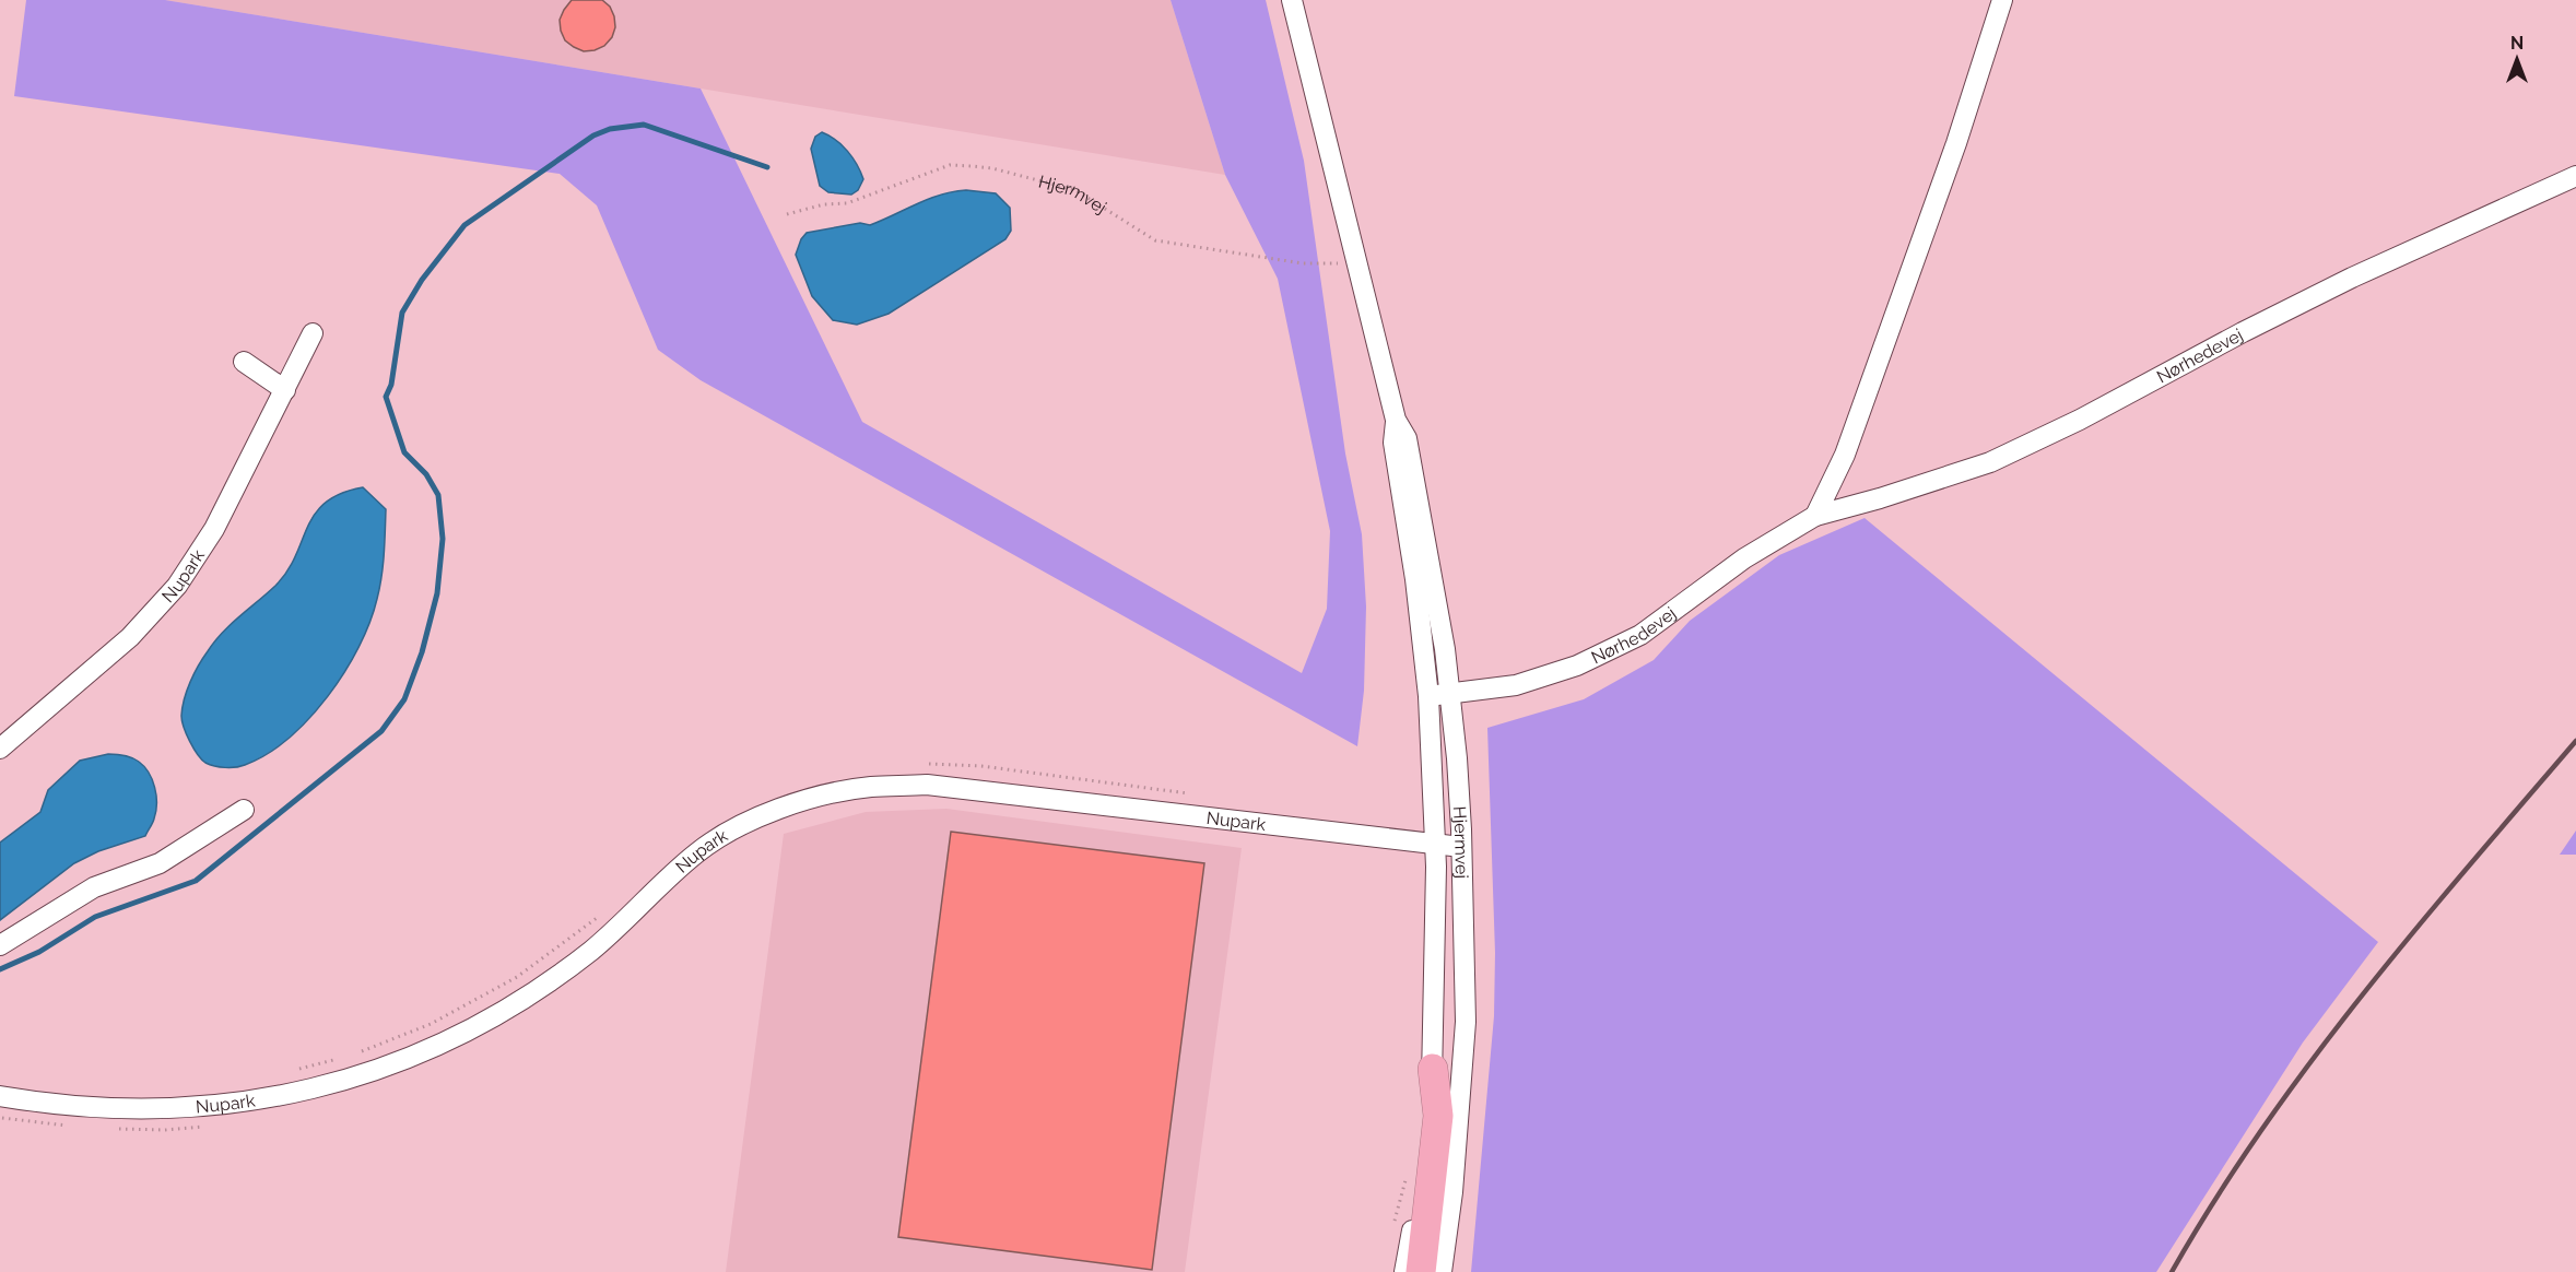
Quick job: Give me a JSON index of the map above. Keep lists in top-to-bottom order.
{
  "streets": {
    "street": ["Hjermvej", "Nørhedevej", "Nupark"]
  },
  "crossings": [
    ["Hjermvej", "Nørhedevej"],
    ["Hjermvej", "Nupark"]
  ],
  "north": "top"
}
